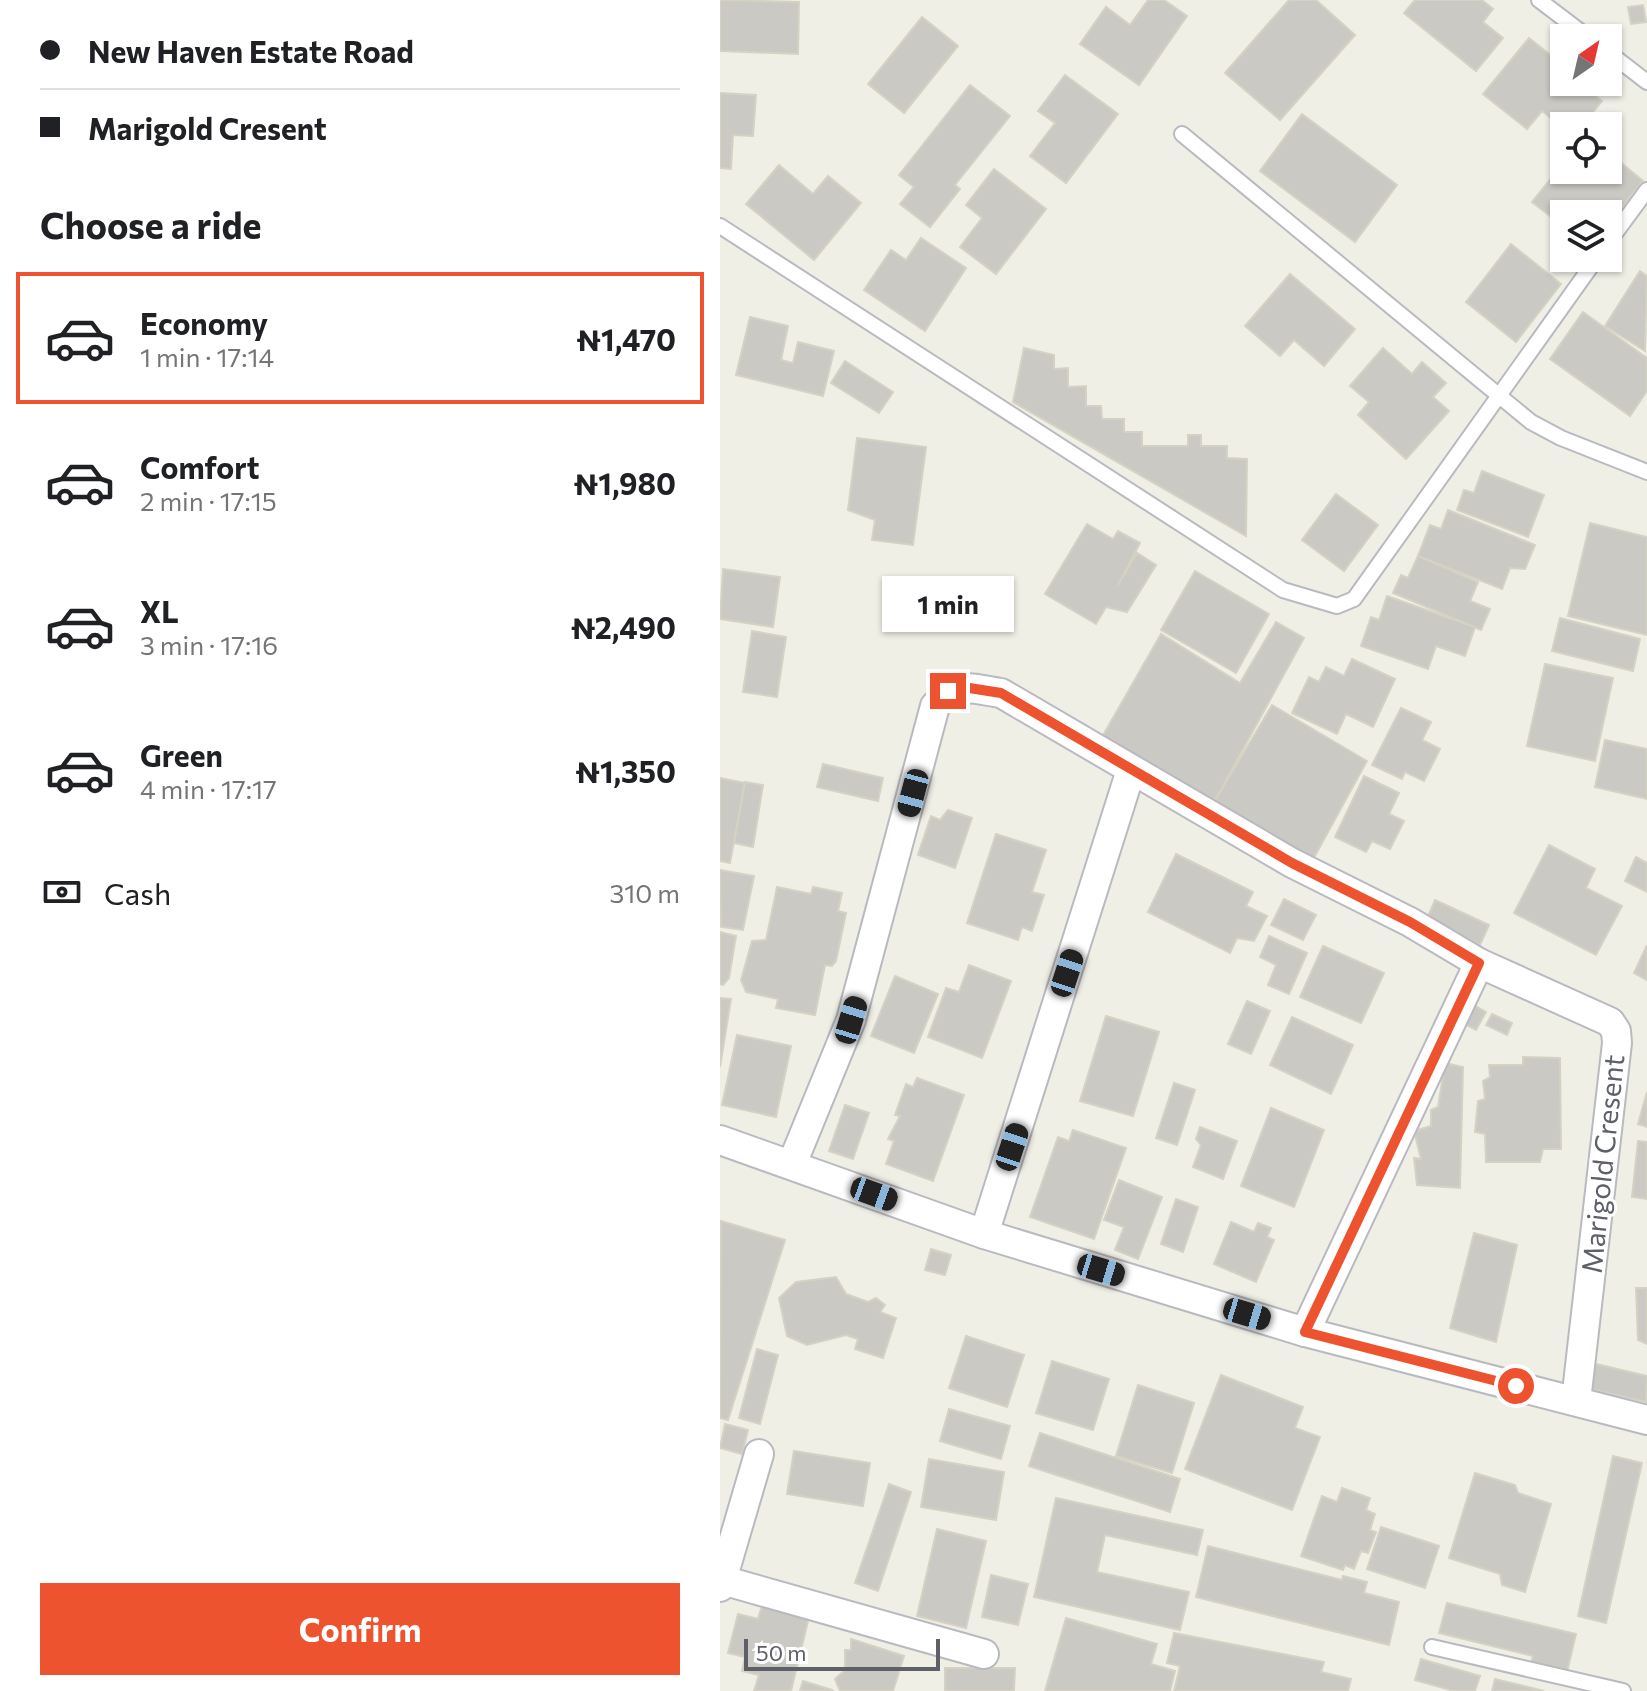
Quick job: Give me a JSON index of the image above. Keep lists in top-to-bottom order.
{
  "streets": {
    "street": ["Marigold Cresent"]
  },
  "scale_bar": "50 m",
  "north": "top right",
  "page": {
    "banner": ["New Haven Estate Road", "Marigold Cresent"],
    "heading": "Choose a ride",
    "list": [
      {
        "name": "Economy",
        "note": "1 min · 17:14",
        "value": "₦1,470"
      },
      {
        "name": "Comfort",
        "note": "2 min · 17:15",
        "value": "₦1,980"
      },
      {
        "name": "XL",
        "note": "3 min · 17:16",
        "value": "₦2,490"
      },
      {
        "name": "Green",
        "note": "4 min · 17:17",
        "value": "₦1,350"
      }
    ],
    "bubble": "1 min",
    "pay": ["Cash", "310 m"],
    "buttons": "Confirm",
    "scale": "50 m"
  }
}
